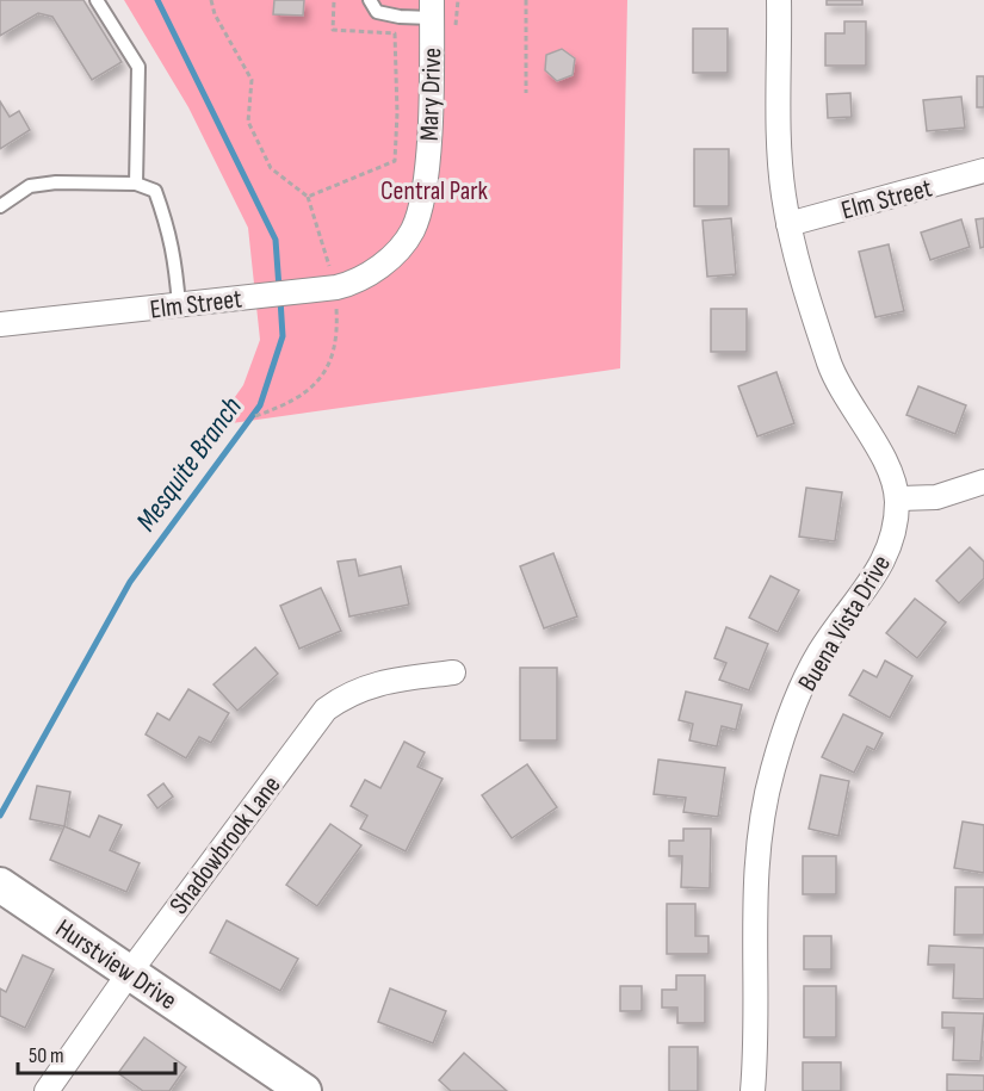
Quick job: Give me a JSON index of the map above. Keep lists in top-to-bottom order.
{
  "streets": {
    "street": [
      "Mary Drive",
      "Elm Street",
      "Buena Vista Drive",
      "Shadowbrook Lane",
      "Hurstview Drive"
    ]
  },
  "crossings": [
    ["Mary Drive", "Elm Street"],
    ["Shadowbrook Lane", "Hurstview Drive"]
  ],
  "water": ["Mesquite Branch"],
  "parks": ["Central Park"],
  "scale_bar": "50 m"
}
